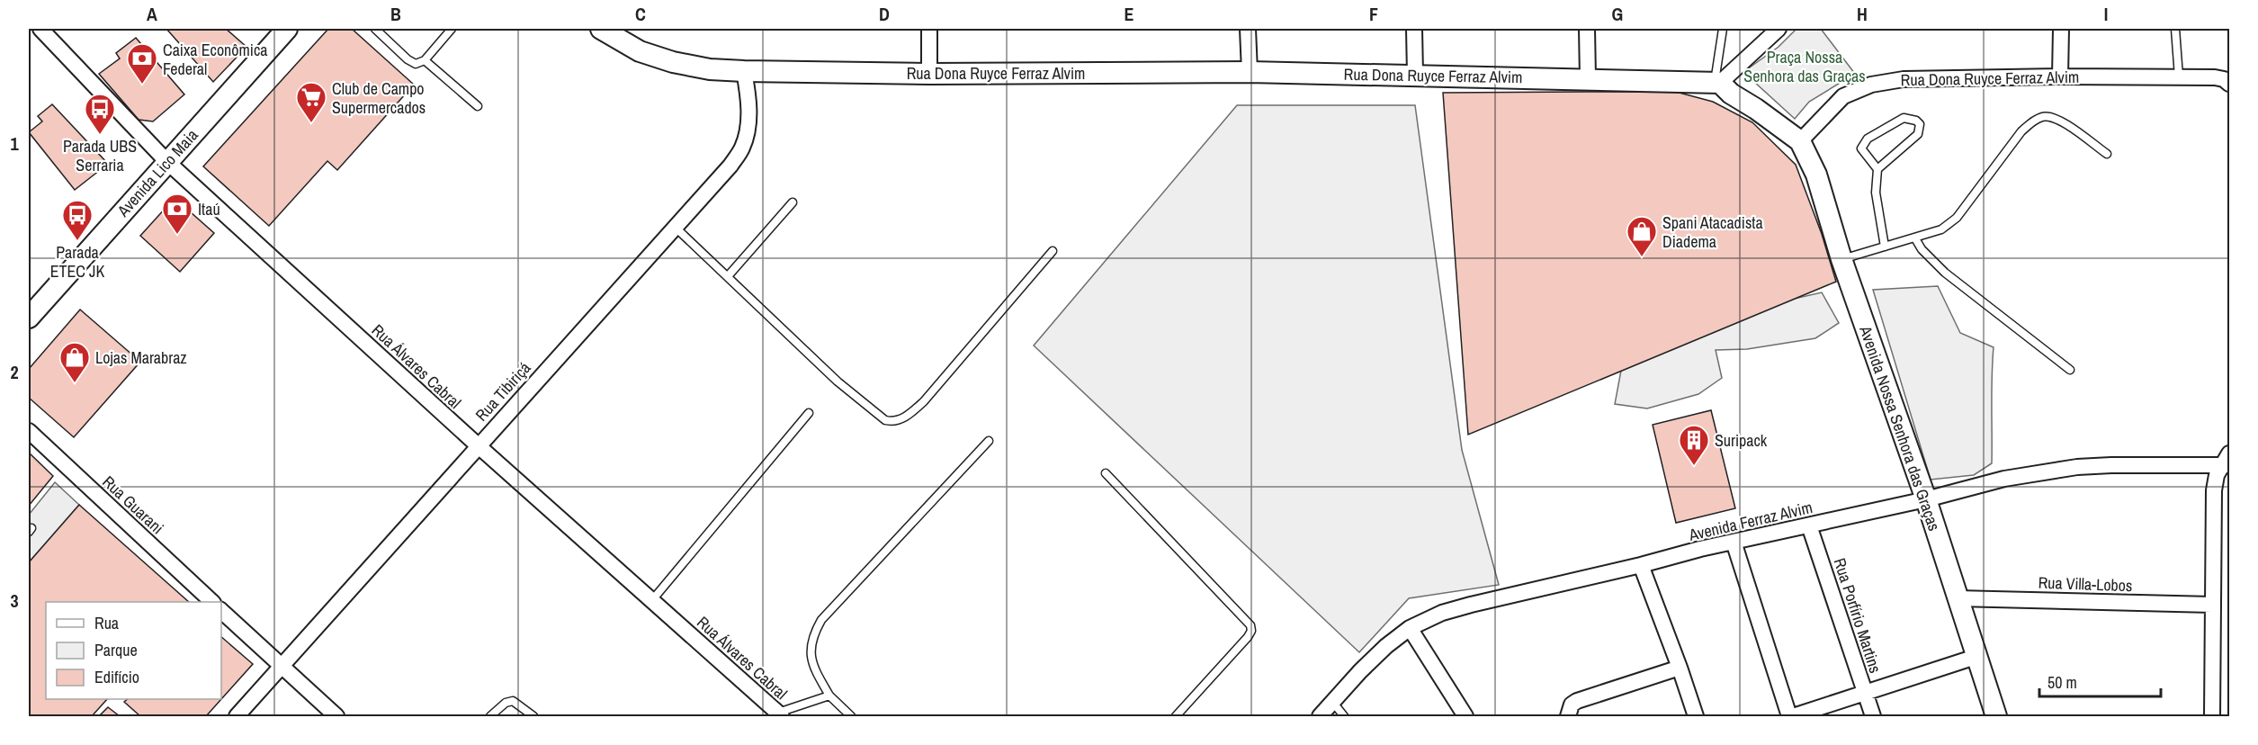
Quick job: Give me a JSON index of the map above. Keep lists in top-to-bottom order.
{
  "streets": {
    "main road": ["Rua Dona Ruyce Ferraz Alvim", "Avenida Lico Maia", "Avenida Nossa Senhora das Graças"],
    "street": [
      "Rua Álvares Cabral",
      "Rua Tibiriçá",
      "Rua Guarani",
      "Avenida Ferraz Alvim",
      "Rua Villa-Lobos",
      "Rua Porfírio Martins"
    ]
  },
  "crossings": [
    ["Rua Dona Ruyce Ferraz Alvim", "Rua Tibiriçá"],
    ["Rua Dona Ruyce Ferraz Alvim", "Avenida Nossa Senhora das Graças"],
    ["Avenida Lico Maia", "Rua Álvares Cabral"],
    ["Rua Álvares Cabral", "Rua Tibiriçá"],
    ["Avenida Nossa Senhora das Graças", "Avenida Ferraz Alvim"],
    ["Avenida Nossa Senhora das Graças", "Rua Villa-Lobos"],
    ["Avenida Ferraz Alvim", "Rua Porfírio Martins"]
  ],
  "parks": ["Praça Nossa Senhora das Graças"],
  "places": {
    "bank": ["Caixa Econômica Federal", "Itaú"],
    "supermarket": ["Club de Campo Supermercados"],
    "bus stop": ["Parada UBS Serraria", "Parada ETEC JK"],
    "shop": ["Spani Atacadista Diadema", "Lojas Marabraz"],
    "building": ["Suripack"]
  },
  "legend": ["Rua", "Parque", "Edifício"],
  "scale_bar": "50 m",
  "grid": {
    "columns": [
      "A",
      "B",
      "C",
      "D",
      "E",
      "F",
      "G",
      "H",
      "I"
    ],
    "rows": ["1", "2", "3"]
  }
}
